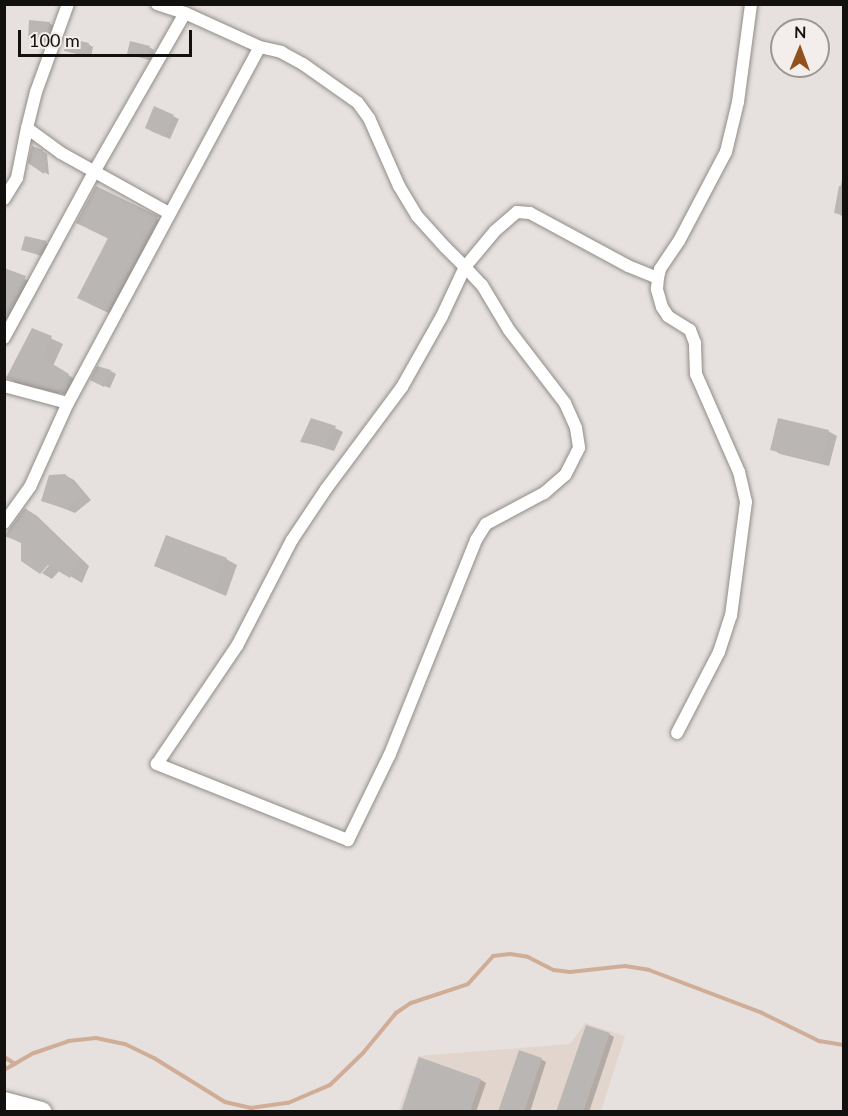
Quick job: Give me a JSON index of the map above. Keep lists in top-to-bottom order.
{
  "scale_bar": "100 m",
  "north": "top"
}
